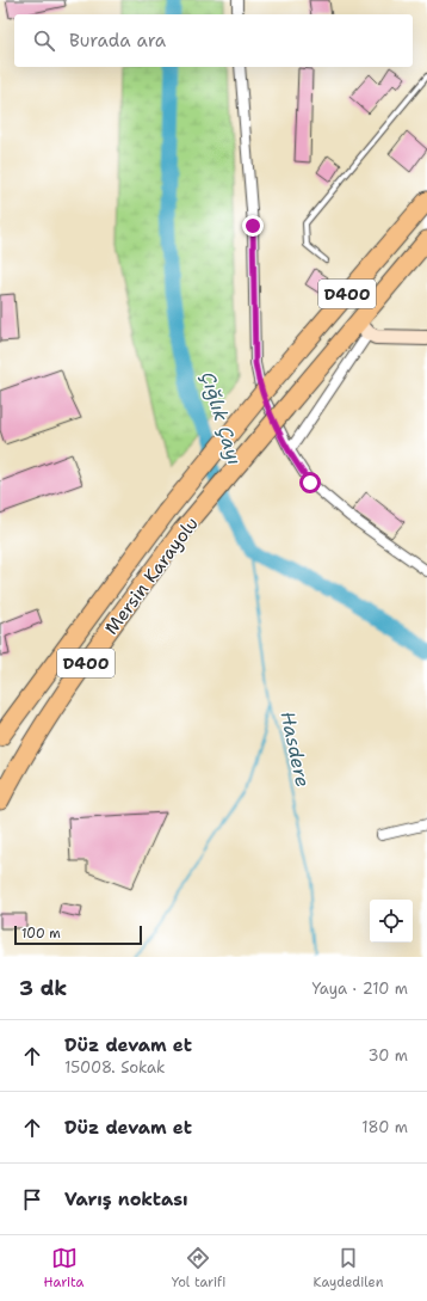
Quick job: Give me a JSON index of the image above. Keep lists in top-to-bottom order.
{
  "streets": {
    "highway": ["D400", "Mersin Karayolu"]
  },
  "crossings": [
    ["D400", "Mersin Karayolu"]
  ],
  "water": ["Çığlık Çayı", "Hasdere"],
  "scale_bar": "100 m",
  "page": {
    "search": "Burada ara",
    "scale": "100 m",
    "heading": ["3 dk", "Yaya · 210 m"],
    "list": [
      ["Düz devam et", "15008. Sokak", "30 m"],
      ["Düz devam et", "180 m"],
      "Varış noktası"
    ],
    "nav": ["Harita", "Yol tarifi", "Kaydedilen"]
  }
}
